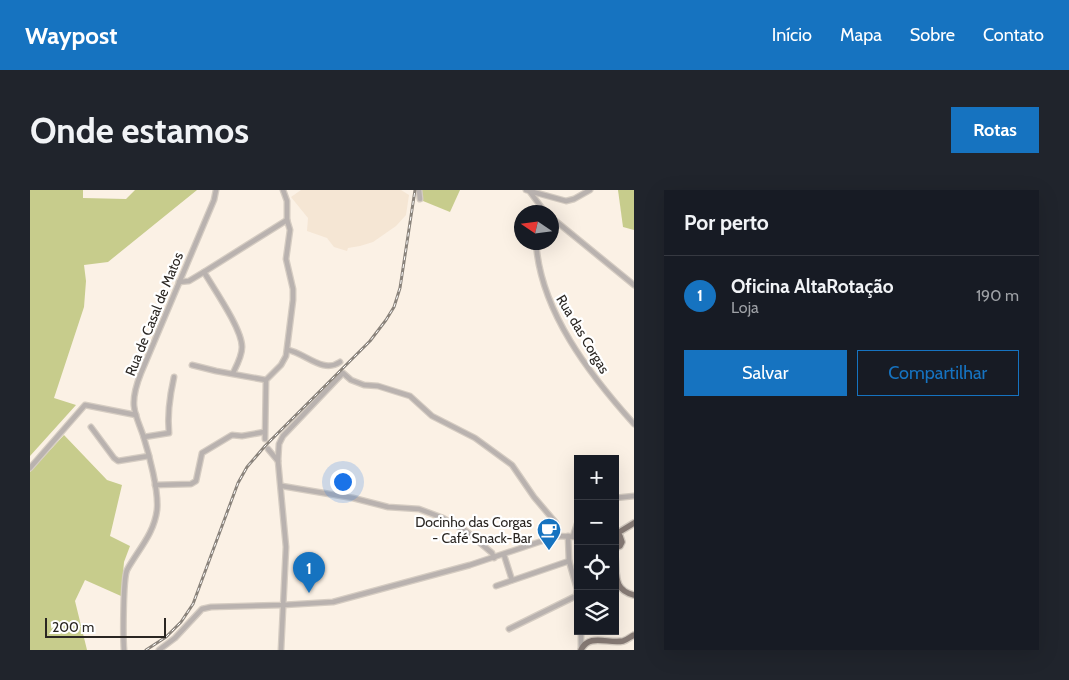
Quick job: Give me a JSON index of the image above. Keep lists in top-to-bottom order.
{
  "streets": {
    "street": ["Rua de Casal de Matos", "Rua das Corgas"]
  },
  "places": {
    "cafe": ["Docinho das Corgas - Café Snack-Bar"]
  },
  "scale_bar": "200 m",
  "north": "left",
  "page": {
    "header": "Waypost",
    "nav": [
      "Início",
      "Mapa",
      "Sobre",
      "Contato"
    ],
    "buttons": [
      "Rotas",
      ["Salvar", "Compartilhar"]
    ],
    "title": "Onde estamos",
    "heading": "Por perto",
    "list": [
      {
        "mark": "1",
        "name": "Oficina AltaRotação",
        "note": "Loja",
        "value": "190 m"
      }
    ],
    "map_buttons": ["+", "−"],
    "pins": "1",
    "scale": "200 m"
  }
}
